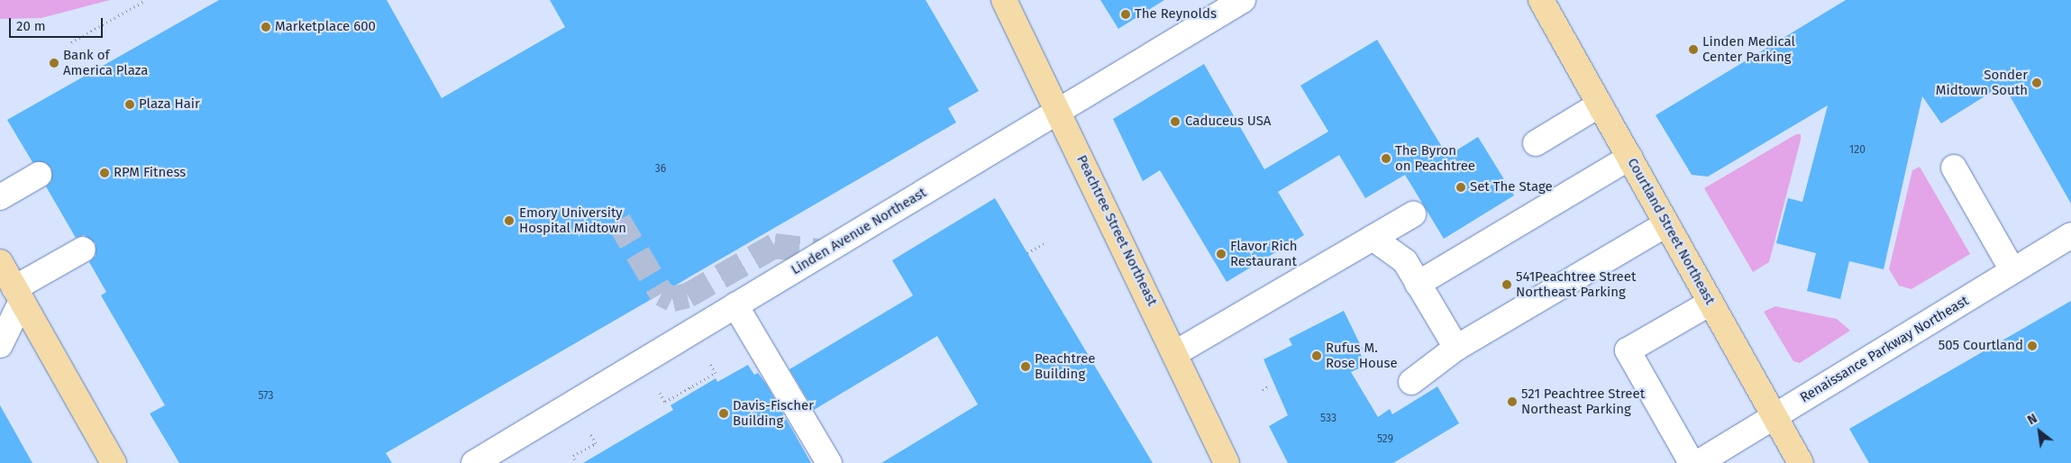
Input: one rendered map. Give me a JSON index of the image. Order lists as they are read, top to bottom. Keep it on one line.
{"streets":{"main road":["Peachtree Street Northeast","Courtland Street Northeast"],"street":["Linden Avenue Northeast","Renaissance Parkway Northeast"]},"crossings":[["Peachtree Street Northeast","Linden Avenue Northeast"],["Courtland Street Northeast","Renaissance Parkway Northeast"]],"places":["The Reynolds","Marketplace 600","Linden Medical Center Parking","Bank of America Plaza","Sonder Midtown South","Plaza Hair","Caduceus USA","The Byron on Peachtree","RPM Fitness","Set The Stage","Emory University Hospital Midtown","Flavor Rich Restaurant","541Peachtree Street Northeast Parking","505 Courtland","Rufus M. Rose House","Peachtree Building","521 Peachtree Street Northeast Parking","Davis-Fischer Building"],"house_numbers":["120","36","573","533","529"],"scale_bar":"20 m","north":"top left"}
